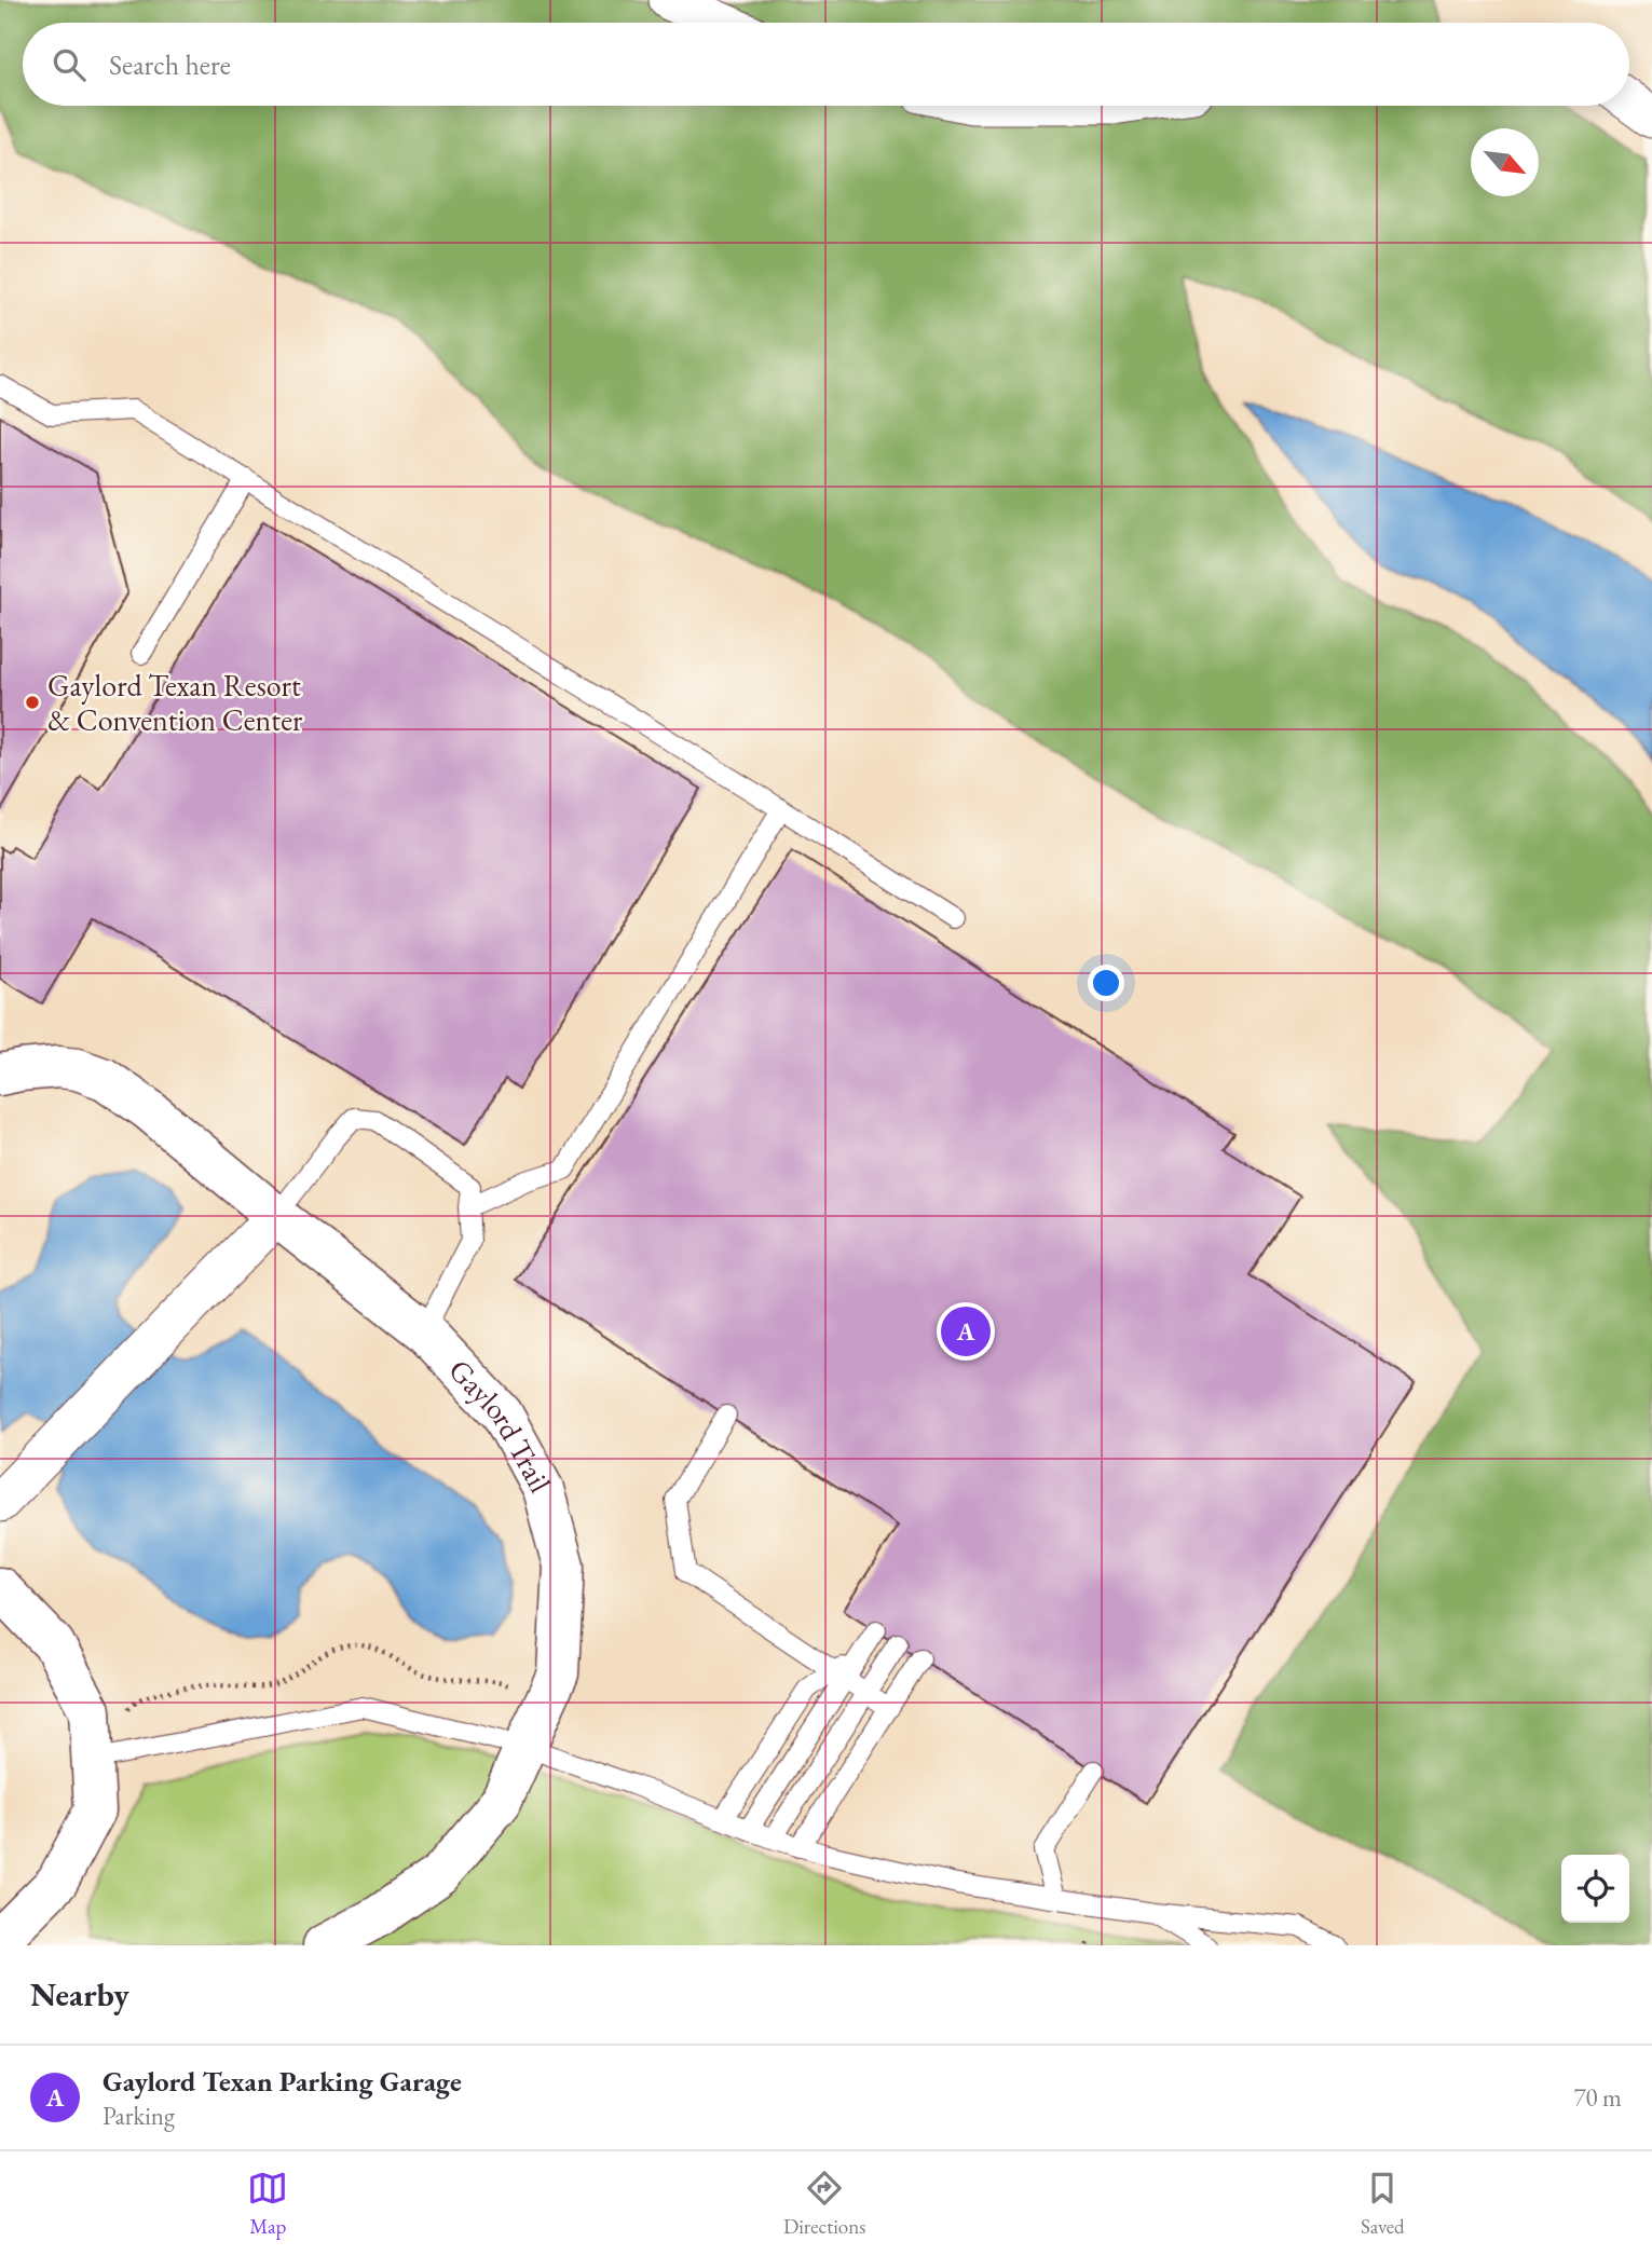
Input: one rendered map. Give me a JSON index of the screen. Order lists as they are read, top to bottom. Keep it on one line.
{"streets":{"street":["Gaylord Trail"]},"places":["Gaylord Texan Resort & Convention Center"],"north":"bottom right","page":{"search":"Search here","pins":"A","heading":"Nearby","list":[{"mark":"A","name":"Gaylord Texan Parking Garage","note":"Parking","value":"70 m"}],"nav":["Map","Directions","Saved"]}}
